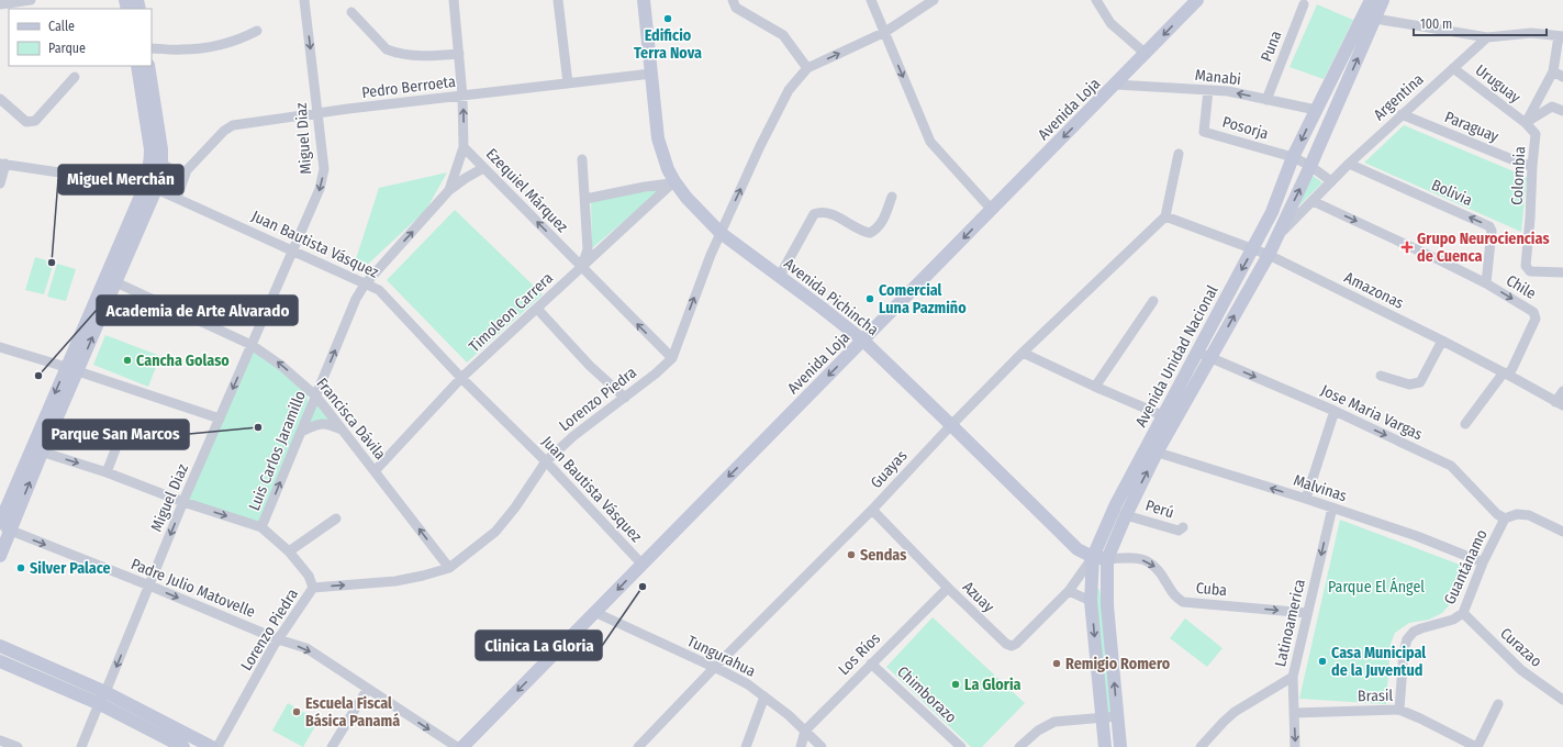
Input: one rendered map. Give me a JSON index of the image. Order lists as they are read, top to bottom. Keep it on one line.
{"streets":{"main road":["Avenida Loja","Avenida Pichincha","Avenida Unidad Nacional"],"street":["Puna","Manabi","Uruguay","Pedro Berroeta","Argentina","Paraguay","Posorja","Miguel Diaz","Colombia","Ezequiel Márquez","Bolivia","Juan Bautista Vásquez","Chile","Amazonas","Timoleon Carrera","Lorenzo Piedra","Jose Maria Vargas","Francisca Dávila","Luis Carlos Jaramillo","Guayas","Malvinas","Perú","Guantánamo","Padre Julio Matovelle","Cuba","Azuay","Latinoamerica","Curazao","Los Ríos","Tungurahua","Chimborazo","Brasil"]},"crossings":[["Puna","Manabi"],["Manabi","Avenida Loja"],["Manabi","Posorja"],["Manabi","Avenida Unidad Nacional"],["Uruguay","Argentina"],["Uruguay","Colombia"],["Pedro Berroeta","Miguel Diaz"],["Pedro Berroeta","Ezequiel Márquez"],["Pedro Berroeta","Juan Bautista Vásquez"],["Pedro Berroeta","Avenida Pichincha"],["Argentina","Paraguay"],["Argentina","Bolivia"],["Argentina","Chile"],["Argentina","Avenida Unidad Nacional"],["Avenida Loja","Juan Bautista Vásquez"],["Avenida Loja","Avenida Pichincha"],["Avenida Loja","Tungurahua"],["Paraguay","Colombia"],["Posorja","Avenida Unidad Nacional"],["Miguel Diaz","Juan Bautista Vásquez"],["Miguel Diaz","Francisca Dávila"],["Miguel Diaz","Padre Julio Matovelle"],["Ezequiel Márquez","Timoleon Carrera"],["Ezequiel Márquez","Lorenzo Piedra"],["Ezequiel Márquez","Luis Carlos Jaramillo"],["Bolivia","Chile"],["Juan Bautista Vásquez","Timoleon Carrera"],["Juan Bautista Vásquez","Lorenzo Piedra"],["Juan Bautista Vásquez","Luis Carlos Jaramillo"],["Chile","Amazonas"],["Amazonas","Avenida Unidad Nacional"],["Amazonas","Guayas"],["Avenida Pichincha","Timoleon Carrera"],["Avenida Pichincha","Avenida Unidad Nacional"],["Avenida Pichincha","Lorenzo Piedra"],["Avenida Pichincha","Guayas"],["Avenida Pichincha","Cuba"],["Avenida Pichincha","Azuay"],["Timoleon Carrera","Francisca Dávila"],["Avenida Unidad Nacional","Jose Maria Vargas"],["Avenida Unidad Nacional","Malvinas"],["Avenida Unidad Nacional","Perú"],["Avenida Unidad Nacional","Cuba"],["Avenida Unidad Nacional","Azuay"],["Lorenzo Piedra","Francisca Dávila"],["Lorenzo Piedra","Padre Julio Matovelle"],["Jose Maria Vargas","Guantánamo"],["Francisca Dávila","Luis Carlos Jaramillo"],["Guayas","Azuay"],["Guayas","Tungurahua"],["Malvinas","Guantánamo"],["Malvinas","Latinoamerica"],["Guantánamo","Curazao"],["Guantánamo","Brasil"],["Cuba","Latinoamerica"],["Azuay","Los Ríos"],["Latinoamerica","Brasil"],["Los Ríos","Tungurahua"],["Los Ríos","Chimborazo"]],"one_way":["Avenida Loja","Miguel Diaz","Bolivia","Chile","Lorenzo Piedra","Jose Maria Vargas","Francisca Dávila","Luis Carlos Jaramillo","Malvinas","Padre Julio Matovelle","Cuba","Latinoamerica"],"parks":["Parque El Ángel"],"places":{"other":["Edificio Terra Nova","Miguel Merchán","Comercial Luna Pazmiño","Cancha Golaso","Academia de Arte Alvarado","Parque San Marcos","Sendas","Silver Palace","Clinica La Gloria","Casa Municipal de la Juventud","Remigio Romero","La Gloria","Escuela Fiscal Básica Panamá"],"health":["Grupo Neurociencias de Cuenca"]},"legend":["Calle","Parque"],"scale_bar":"100 m"}
